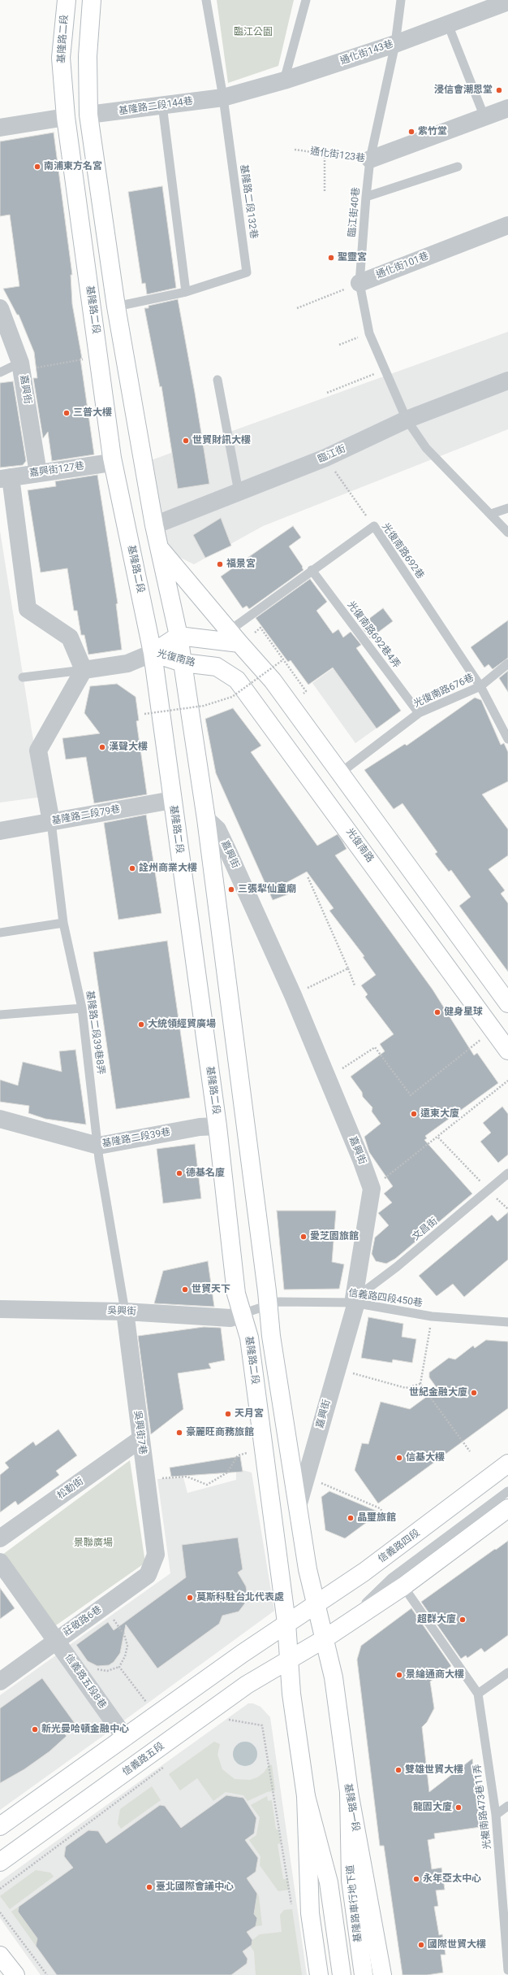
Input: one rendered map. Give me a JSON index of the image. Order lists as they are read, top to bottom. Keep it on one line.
{"streets":{"main road":["基隆路二段","光復南路","信義路四段","信義路五段","基隆路一段","基隆路車行地下道"],"street":["通化街143巷","基隆路二段144巷","通化街123巷","通化街101巷","嘉興街","臨江街","嘉興街127巷","基隆路二段79巷","基隆路二段39巷","吳興街","吳興街7巷","松勤街","莊敬路6巷","信義路五段8巷"],"lane":["基隆路二段132巷","臨江街40巷","光復南路692巷","光復南路692巷4弄","光復南路676巷","基隆路二段39巷8弄","文昌街","信義路四段450巷","光複南路473巷11弄"]},"crossings":[["基隆路二段","嘉興街127巷"],["基隆路二段","光復南路"],["基隆路二段","基隆路二段79巷"],["基隆路二段","基隆路二段39巷"],["基隆路二段","信義路四段450巷"],["基隆路二段","吳興街"],["基隆路二段","信義路四段"],["基隆路二段","信義路五段"],["通化街143巷","基隆路二段144巷"],["通化街143巷","基隆路二段132巷"],["通化街143巷","臨江街40巷"],["基隆路二段144巷","基隆路二段132巷"],["通化街123巷","臨江街40巷"],["臨江街40巷","通化街101巷"],["臨江街40巷","臨江街"],["嘉興街","嘉興街127巷"],["嘉興街","文昌街"],["嘉興街","信義路四段450巷"],["光復南路692巷","光復南路692巷4弄"],["光復南路692巷","光復南路676巷"],["光復南路692巷4弄","光復南路676巷"],["基隆路二段79巷","基隆路二段39巷8弄"],["基隆路二段39巷8弄","基隆路二段39巷"],["基隆路二段39巷8弄","吳興街"],["基隆路二段39巷8弄","吳興街7巷"],["文昌街","信義路四段450巷"],["信義路四段450巷","吳興街"],["吳興街","吳興街7巷"],["吳興街7巷","松勤街"],["吳興街7巷","莊敬路6巷"],["莊敬路6巷","信義路五段8巷"],["基隆路一段","基隆路車行地下道"]],"parks":["臨江公園","景聯廣場"],"places":["浸信會潮恩堂","紫竹堂","南浦東方名宮","聖靈宮","三普大樓","世貿財訊大樓","福景宮","漢聲大樓","詮州商業大樓","三張犁仙童廟","健身星球","大統領經貿廣場","遠東大廈","德基名廈","愛芝園旅館","世貿天下","世紀金融大廈","天月宮","豪麗旺商務旅館","信基大樓","晶璽旅館","莫斯科駐台北代表處","超群大廈","景綸通商大樓","新光曼哈頓金融中心","雙雄世貿大樓","龍園大廈","永年亞太中心","臺北國際會議中心","國際世貿大樓"]}
